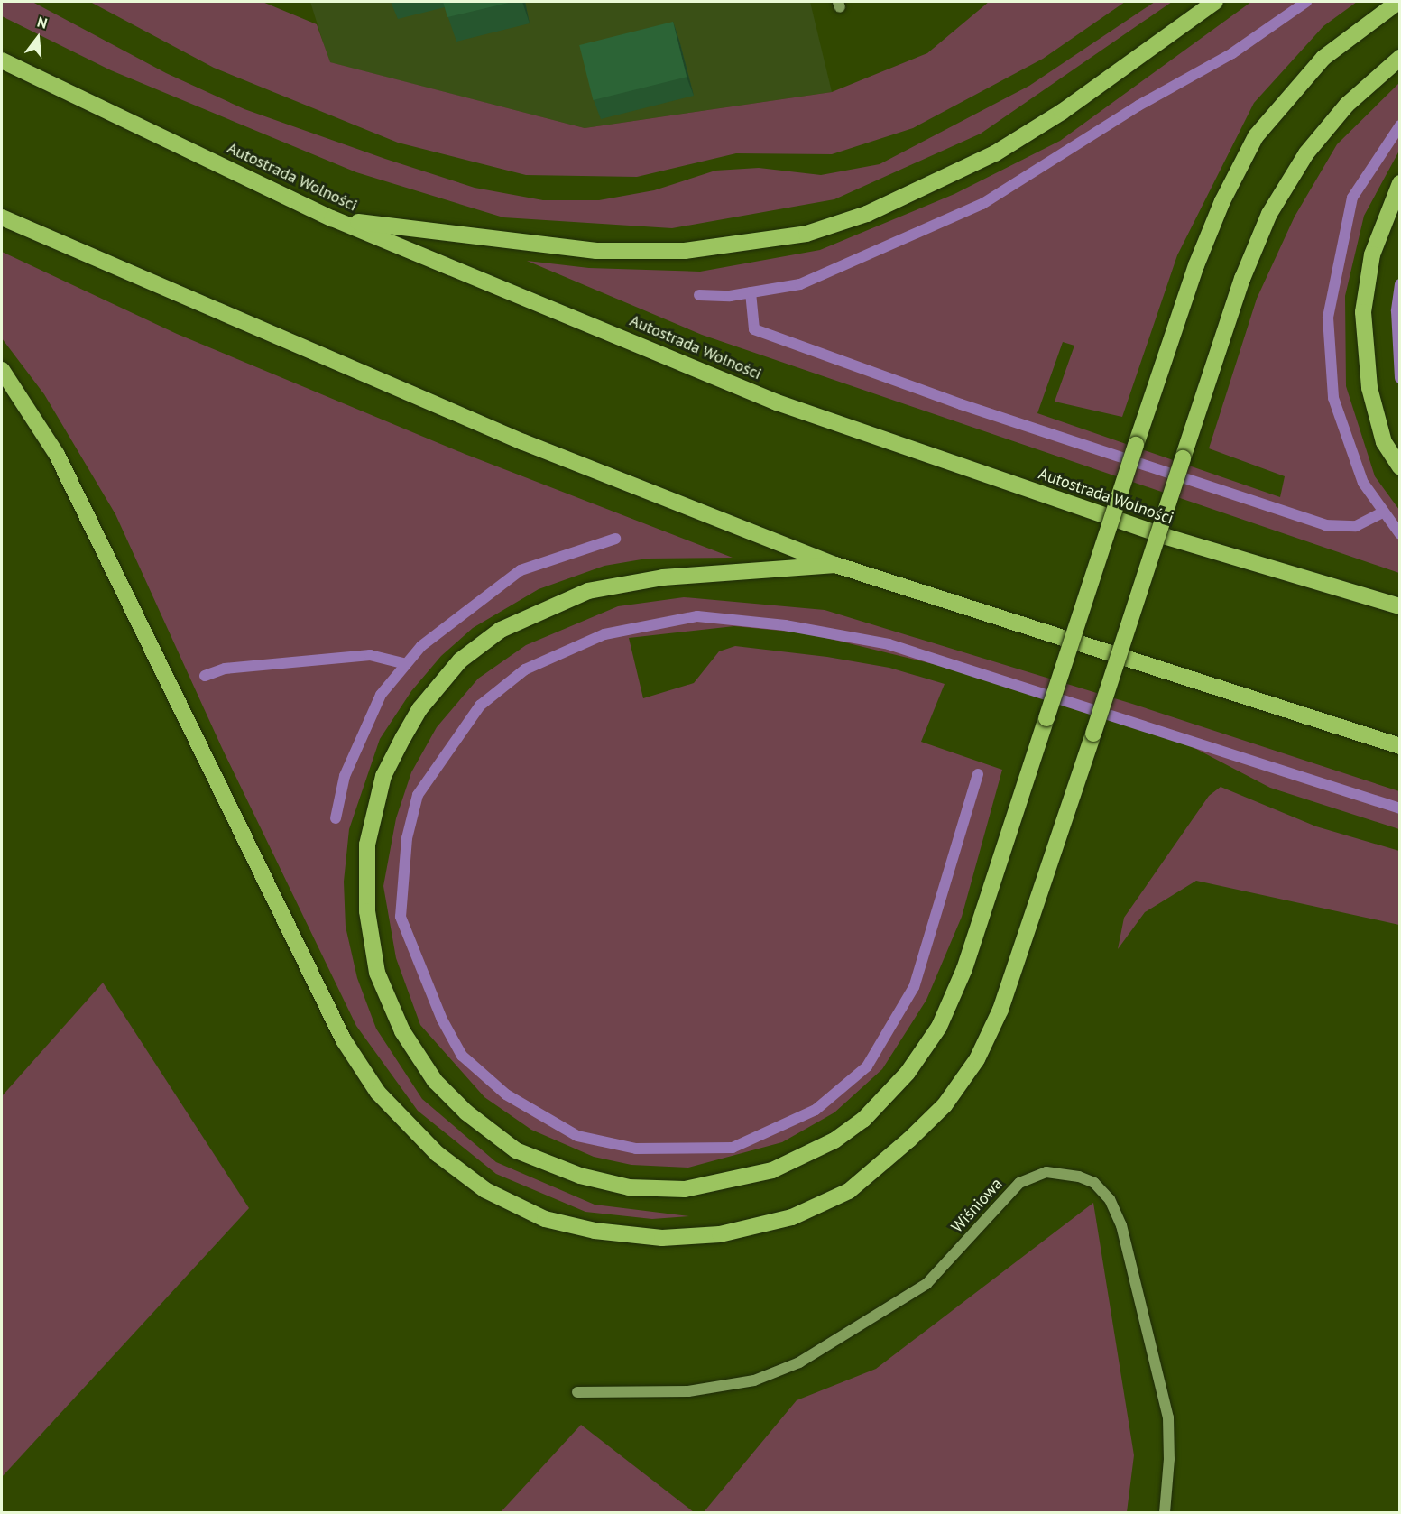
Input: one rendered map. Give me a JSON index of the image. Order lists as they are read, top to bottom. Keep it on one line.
{"streets":{"highway":["Autostrada Wolności"],"street":["Wiśniowa"]},"north":"top"}
